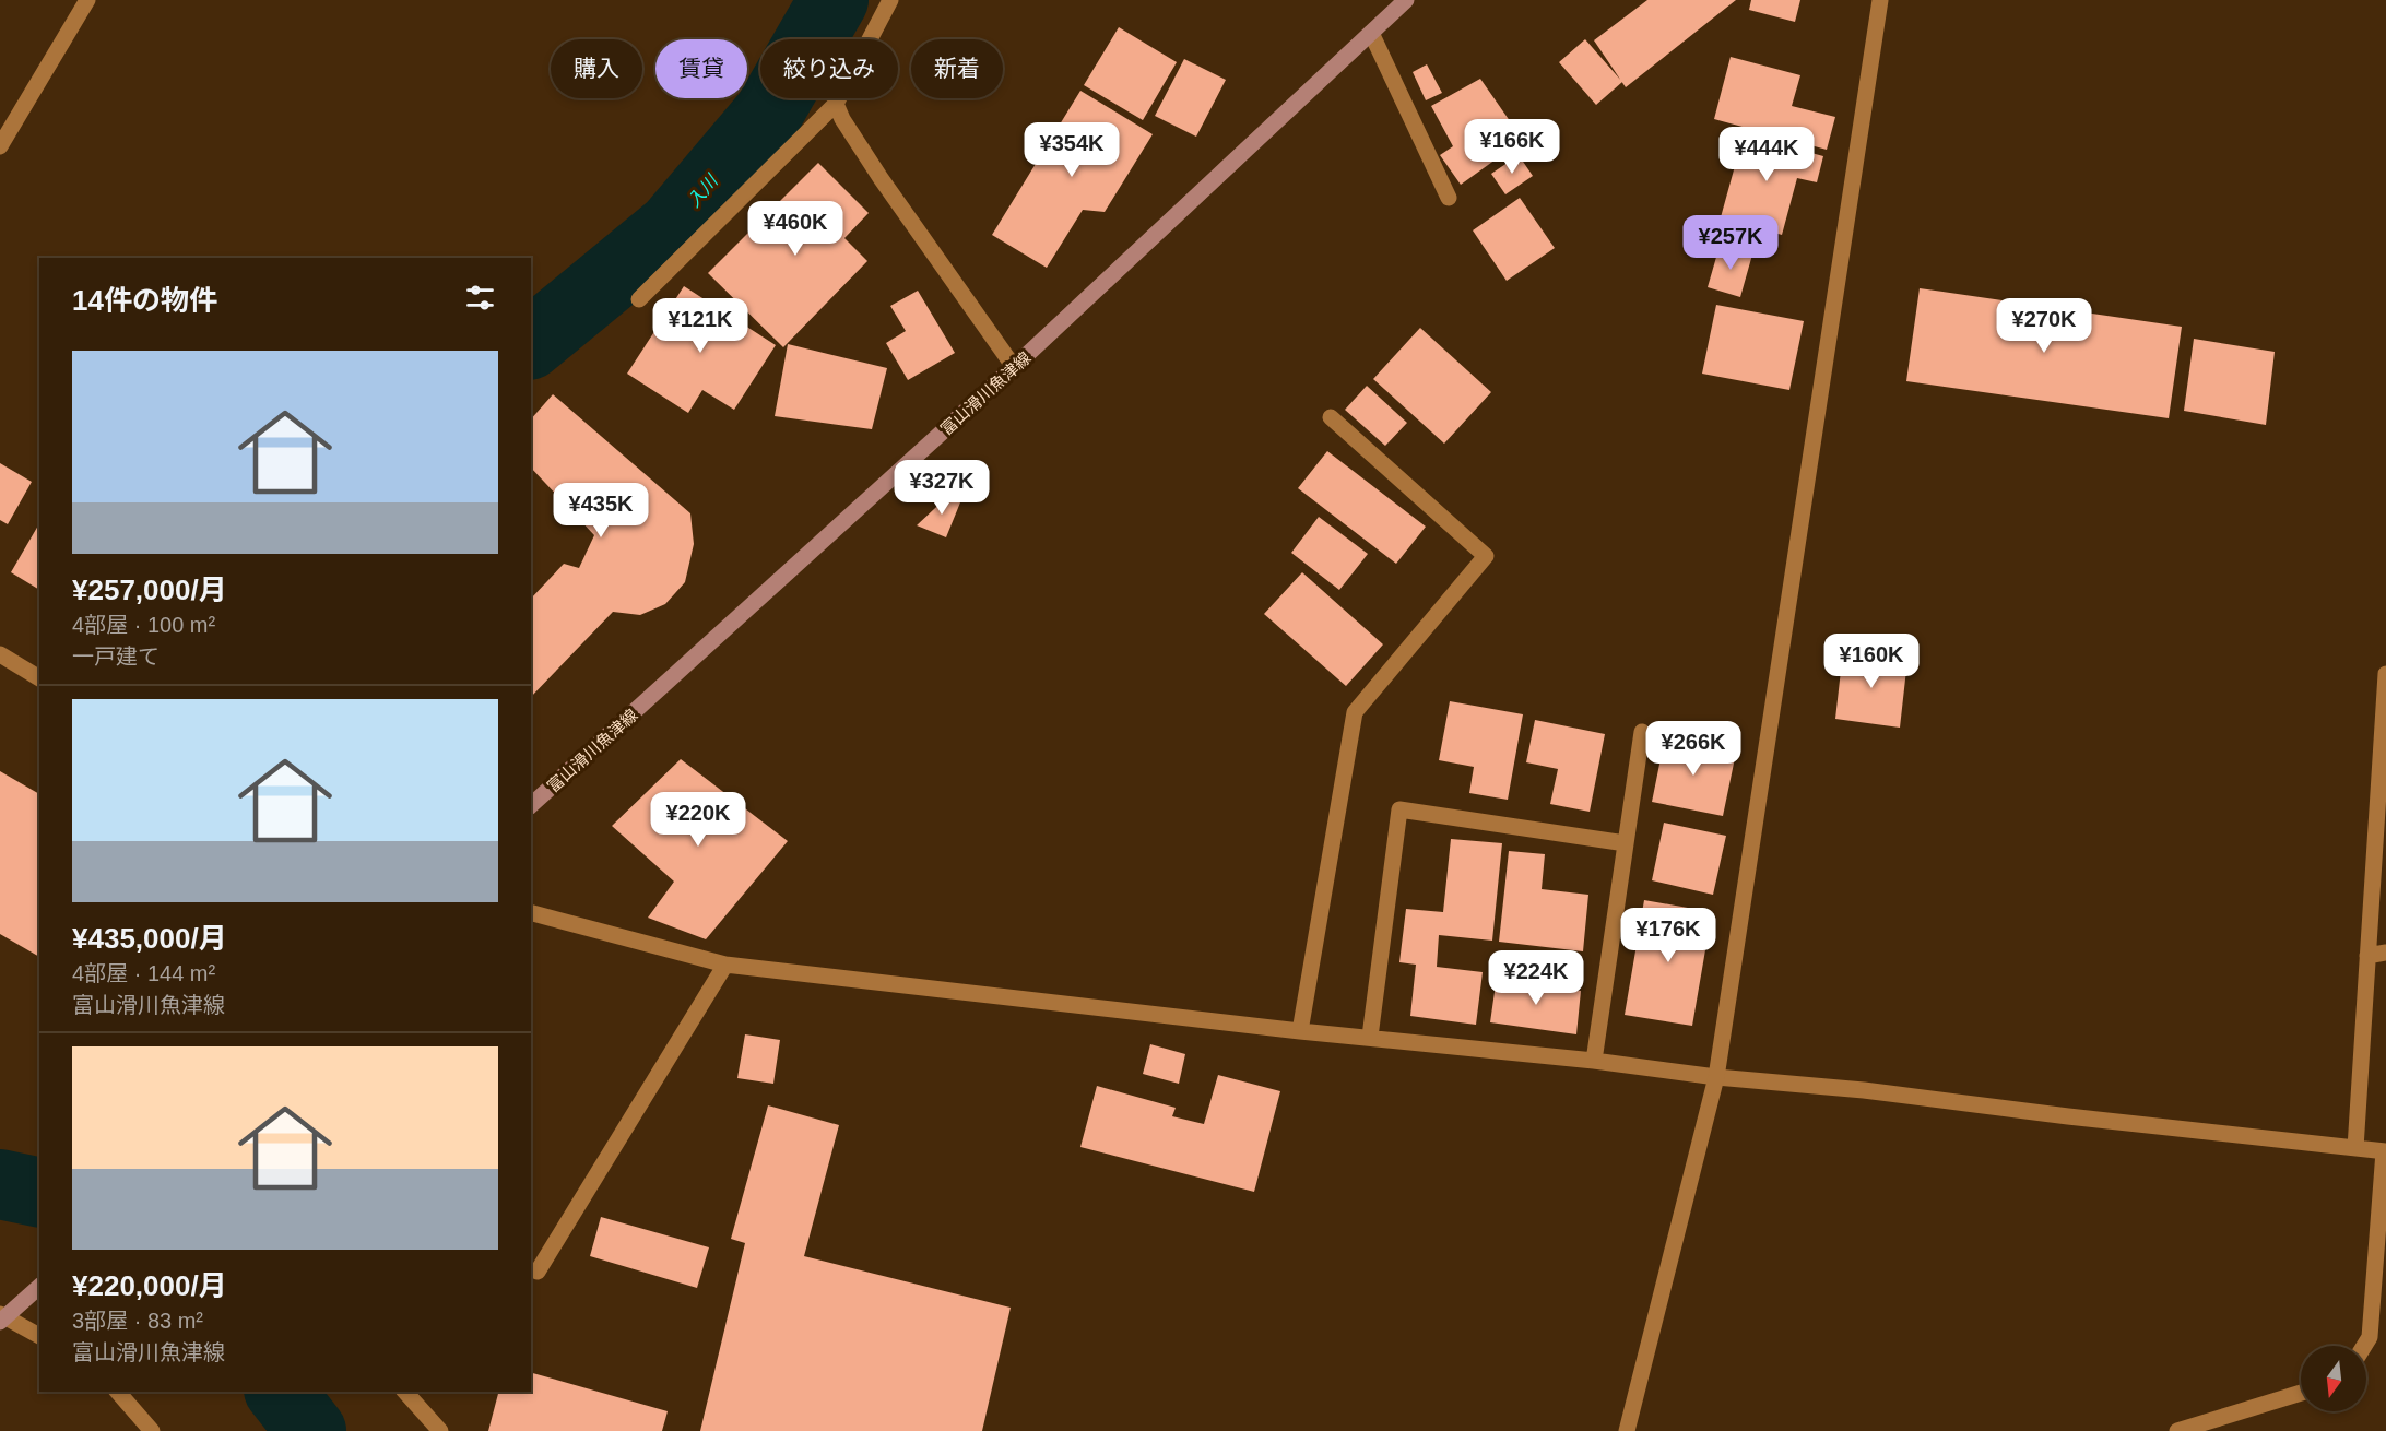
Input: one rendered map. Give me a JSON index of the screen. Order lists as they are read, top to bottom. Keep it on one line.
{"streets":{"main road":["富山滑川魚津線"]},"water":["入川"],"north":"bottom","page":{"chip":["購入","賃貸","絞り込み","新着"],"price":["¥166K","¥354K","¥444K","¥460K","¥257K","¥121K","¥270K","¥327K","¥435K","¥160K","¥266K","¥220K","¥176K","¥224K"],"heading":"14件の物件","list":[{"name":"¥257,000/月","note":"4部屋 · 100 m² · 一戸建て"},{"name":"¥435,000/月","note":"4部屋 · 144 m² · 富山滑川魚津線"},{"name":"¥220,000/月","note":"3部屋 · 83 m² · 富山滑川魚津線"}]}}
